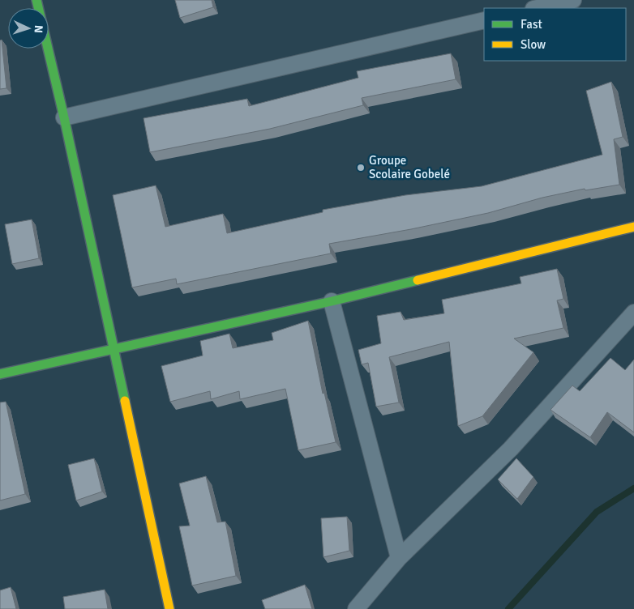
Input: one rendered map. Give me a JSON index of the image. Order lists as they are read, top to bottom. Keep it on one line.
{"places":["Groupe Scolaire Gobelé"],"legend":["Fast","Slow"],"north":"right"}
